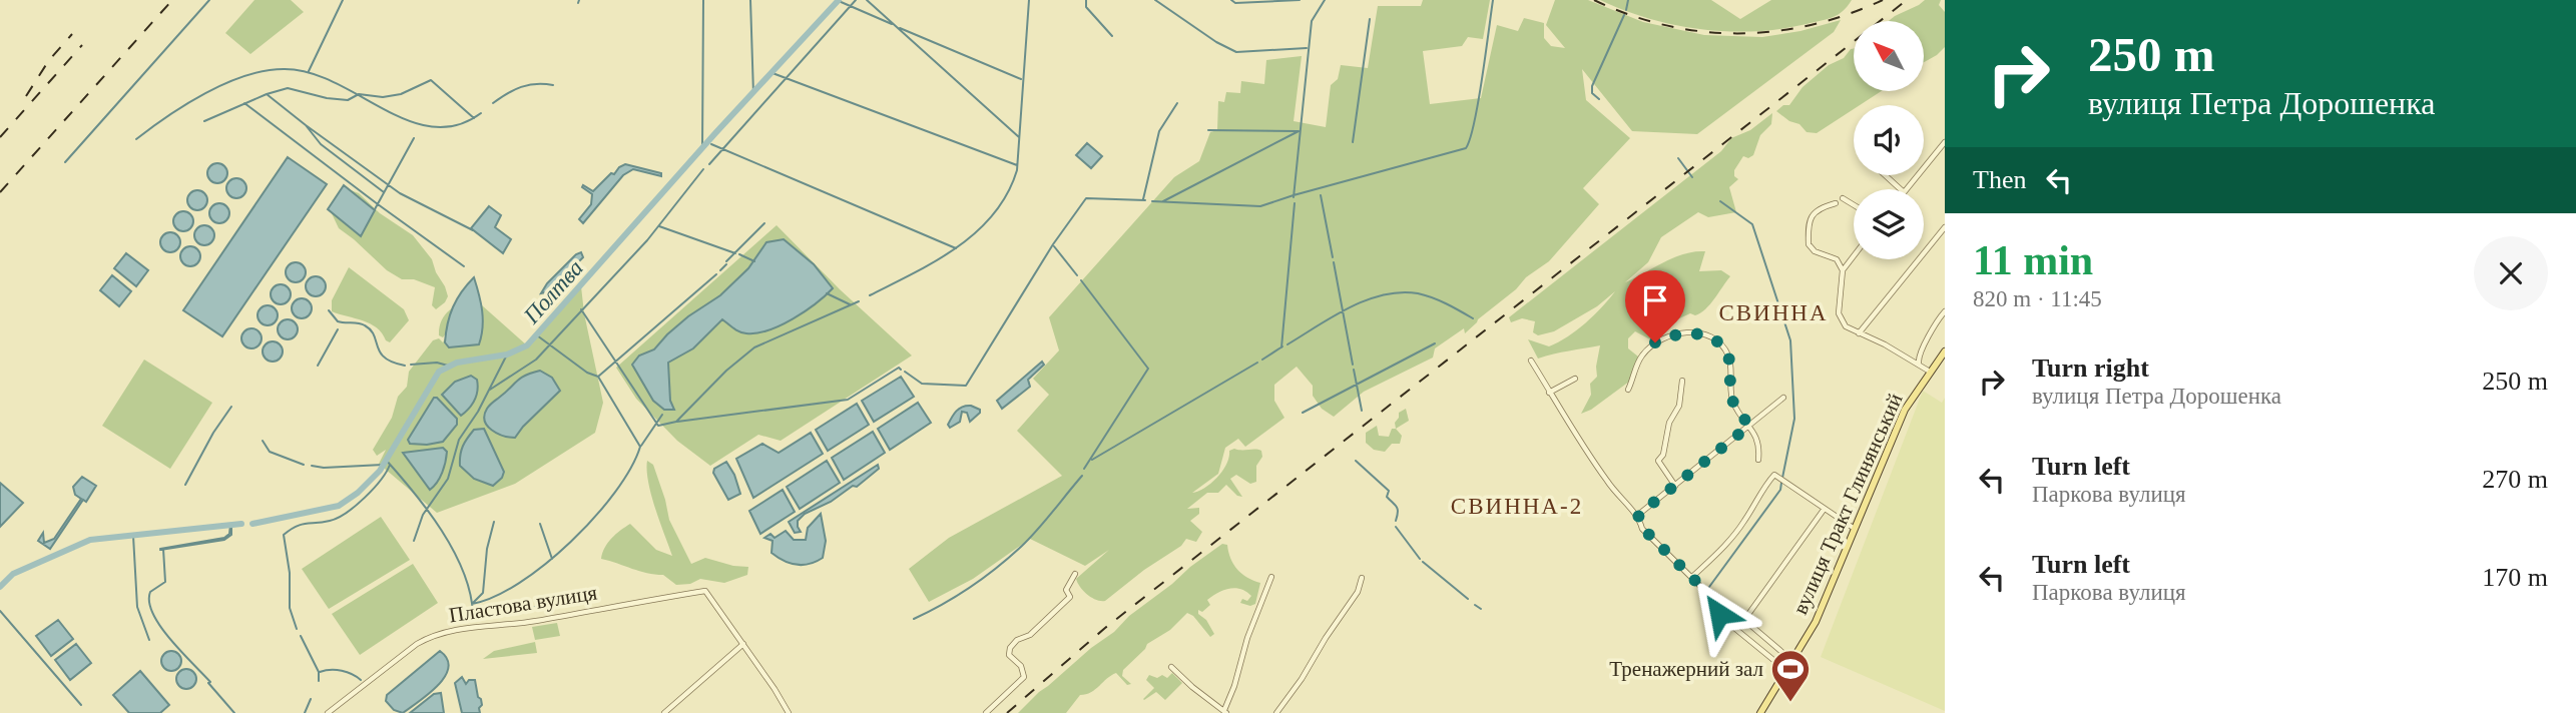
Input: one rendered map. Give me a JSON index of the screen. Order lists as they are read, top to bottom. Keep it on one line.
{"streets":{"main road":["вулиця Тракт Глинянський"],"street":["Пластова вулиця"]},"districts":["СВИННА","СВИННА-2"],"water":["Полтва"],"places":{"sports":["Тренажерний зал"]},"north":"top left","page":{"turn":["250 m","вулиця Петра Дорошенка"],"then":"Then","heading":["11 min","820 m · 11:45"],"list":[{"name":"Turn right","note":"вулиця Петра Дорошенка","value":"250 m"},{"name":"Turn left","note":"Паркова вулиця","value":"270 m"},{"name":"Turn left","note":"Паркова вулиця","value":"170 m"}]}}
